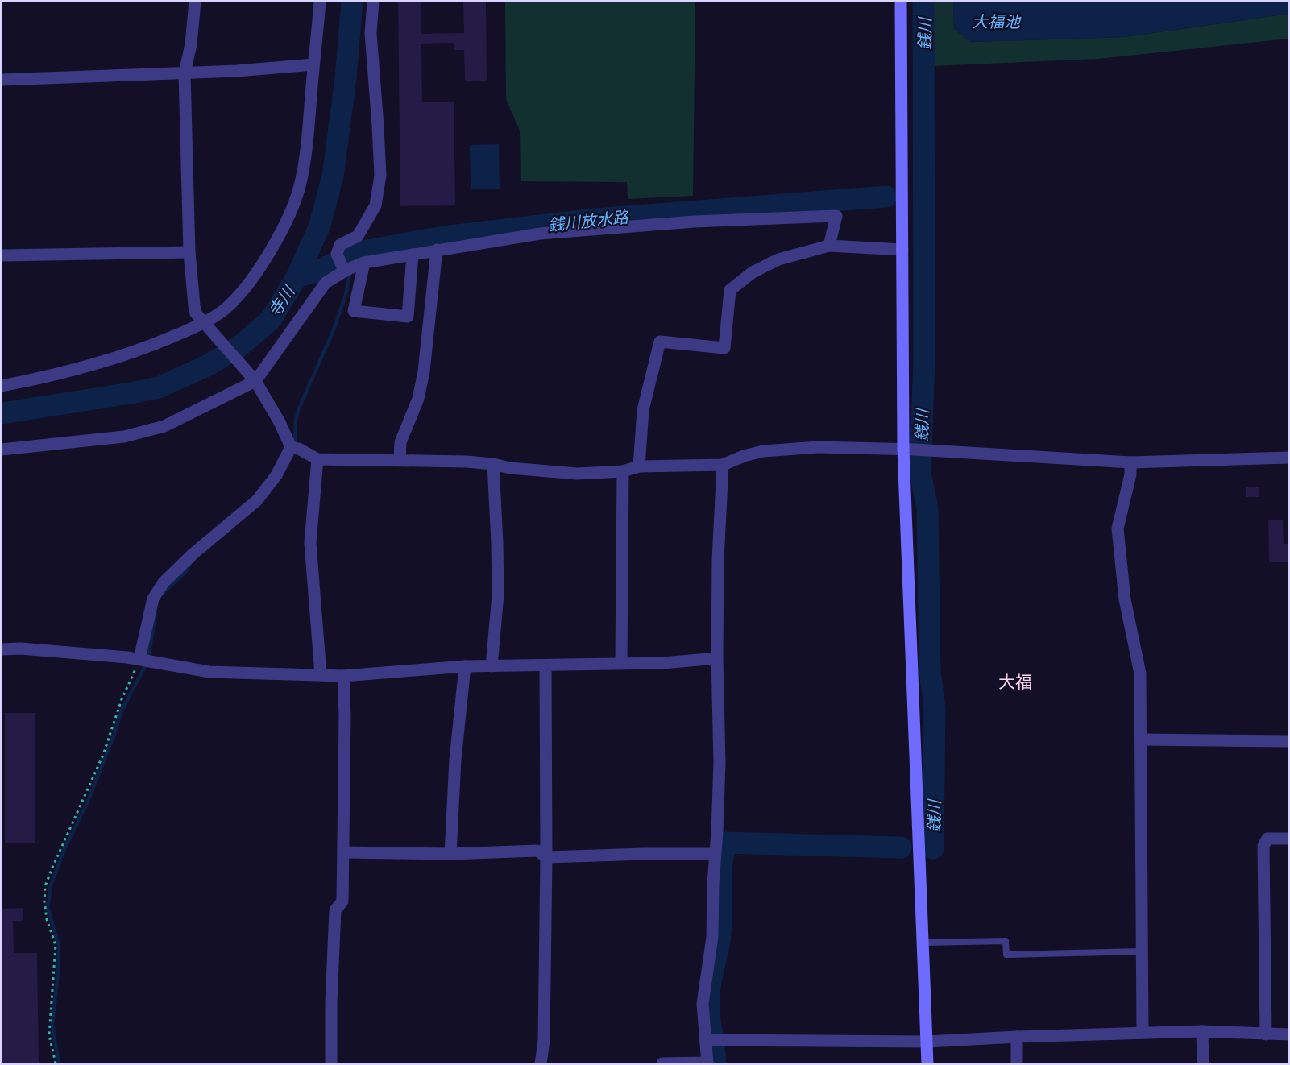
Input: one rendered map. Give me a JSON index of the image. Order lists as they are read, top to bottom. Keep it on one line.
{"districts":["大福"],"water":["大福池","銭川","銭川放水路","寺川"]}
